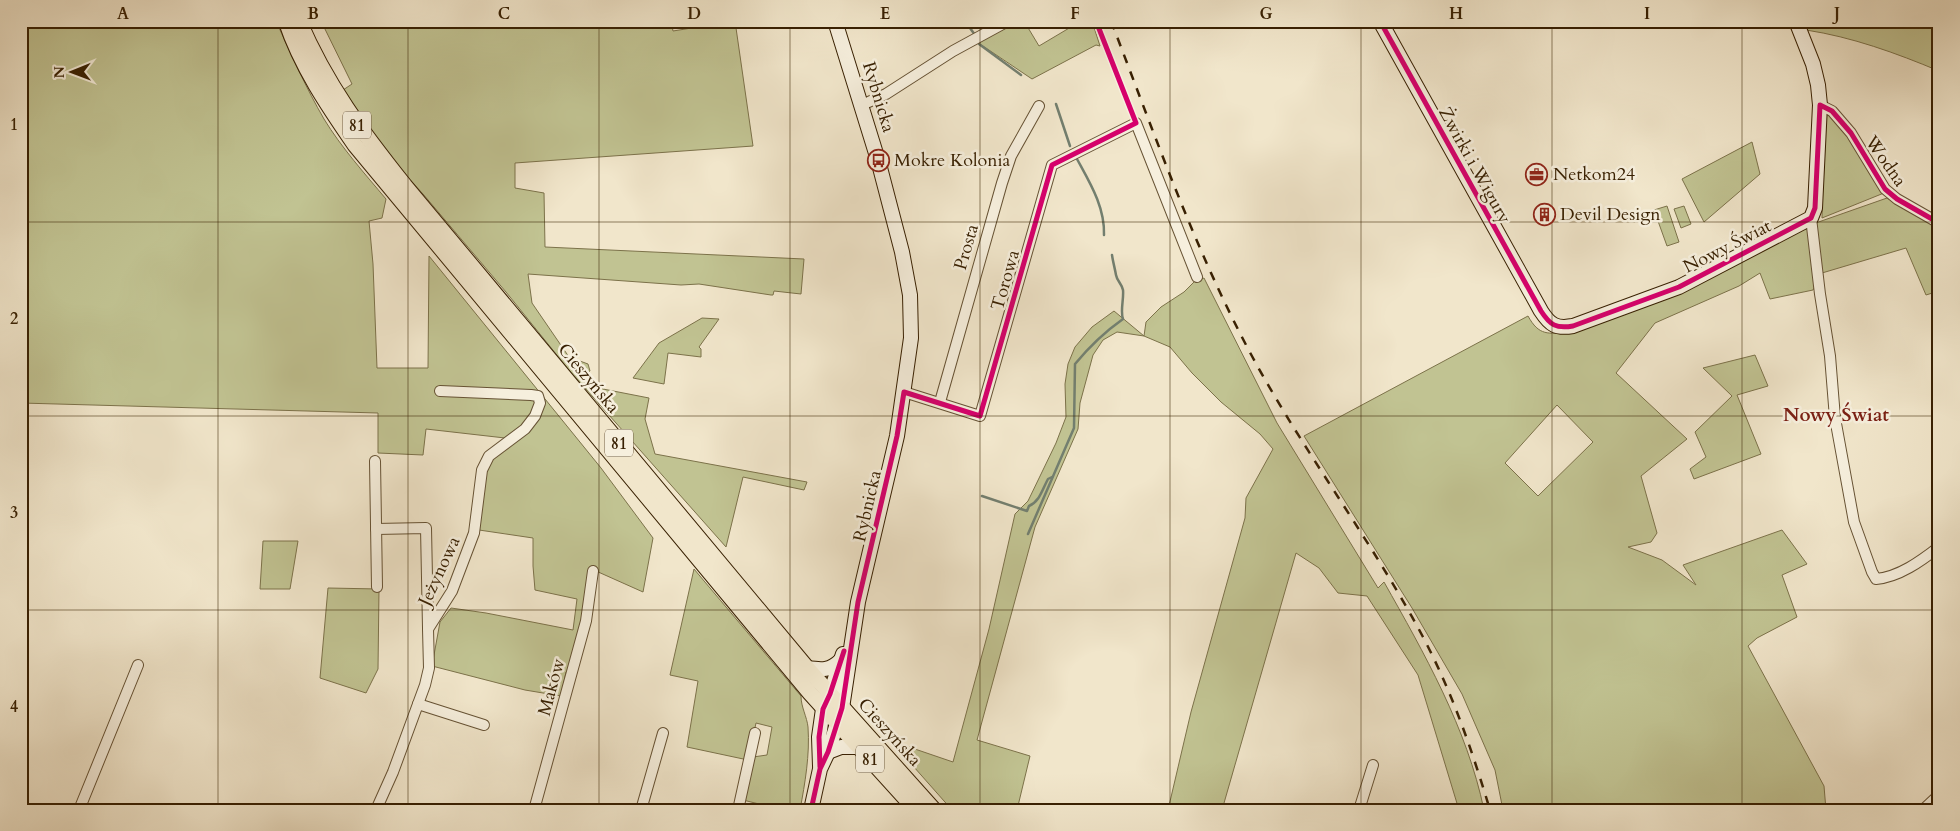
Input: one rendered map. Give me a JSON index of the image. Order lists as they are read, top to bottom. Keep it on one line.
{"streets":{"main road":["81","Cieszyńska"],"street":["Rybnicka","Wodna","Żwirki i Wigury","Nowy Świat","Prosta","Torowa","Jeżynowa","Maków"]},"crossings":[["Rybnicka","Torowa"],["Rybnicka","Cieszyńska"],["Żwirki i Wigury","Nowy Świat"],["Prosta","Torowa"]],"districts":["Nowy Świat"],"places":{"bus stop":["Mokre Kolonia"],"office":["Netkom24"],"building":["Devil Design"]},"north":"left","grid":{"columns":["A","B","C","D","E","F","G","H","I","J"],"rows":["1","2","3","4"]}}
